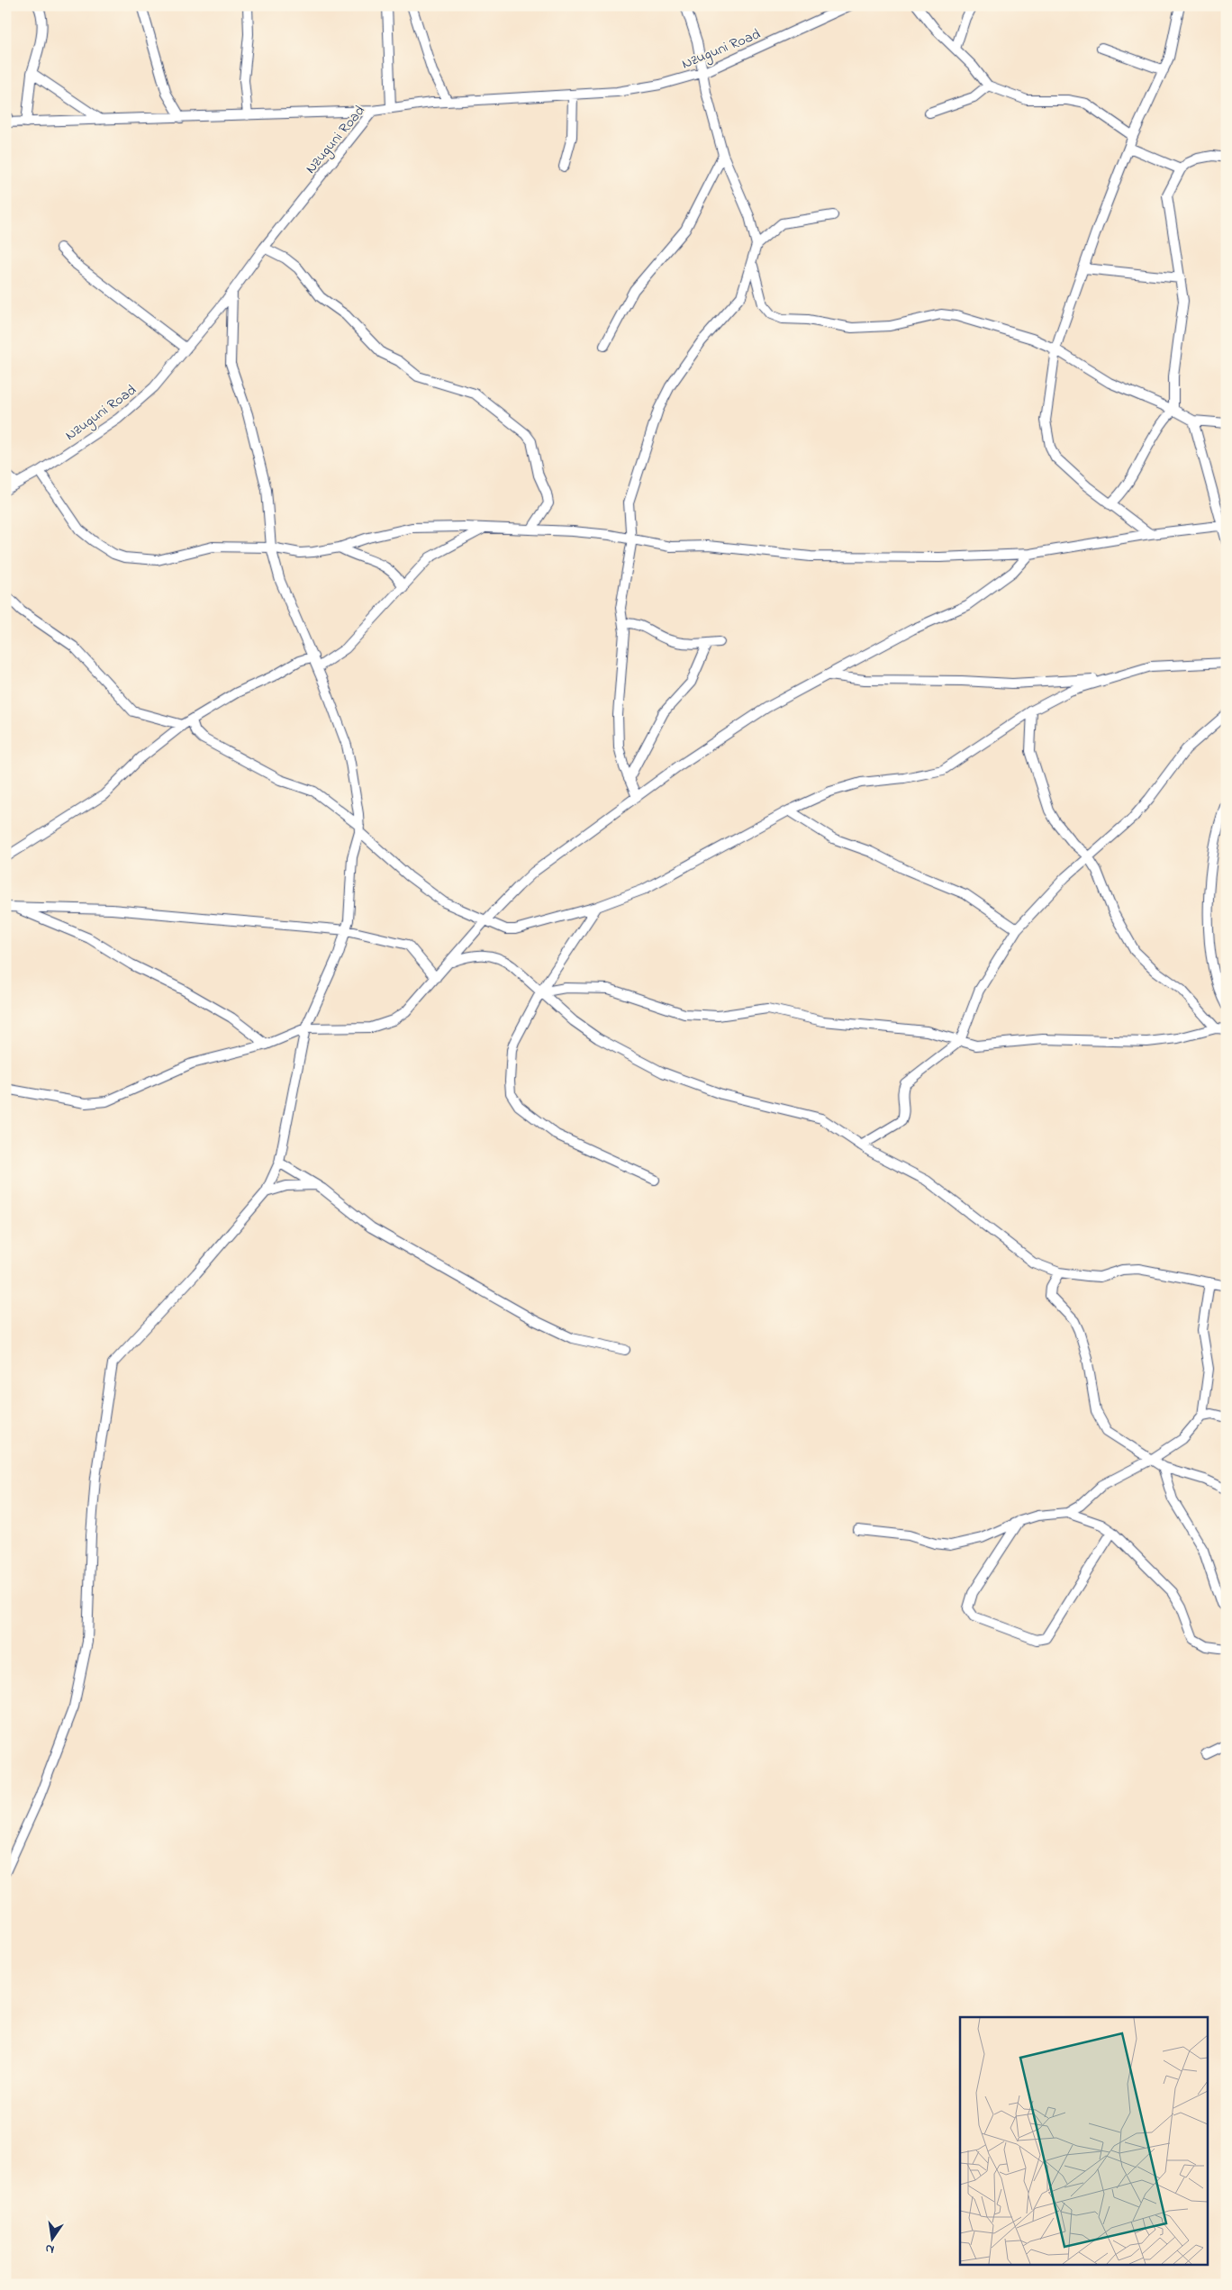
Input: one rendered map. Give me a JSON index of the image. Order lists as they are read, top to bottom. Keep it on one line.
{"streets":{"street":["Nzuguni Road"]},"north":"bottom"}
